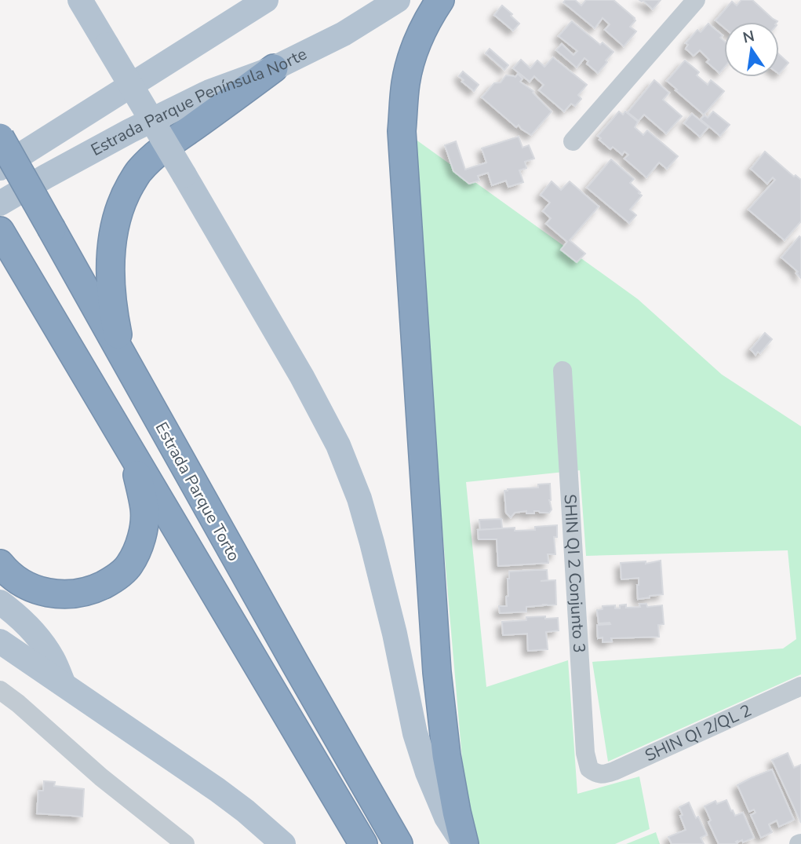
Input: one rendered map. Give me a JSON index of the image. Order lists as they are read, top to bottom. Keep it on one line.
{"streets":{"highway":["Estrada Parque Torto"],"main road":["Estrada Parque Península Norte"],"street":["SHIN QI 2 Conjunto 3","SHIN QI 2/QL 2"]},"crossings":[["SHIN QI 2 Conjunto 3","SHIN QI 2/QL 2"]],"north":"top"}
